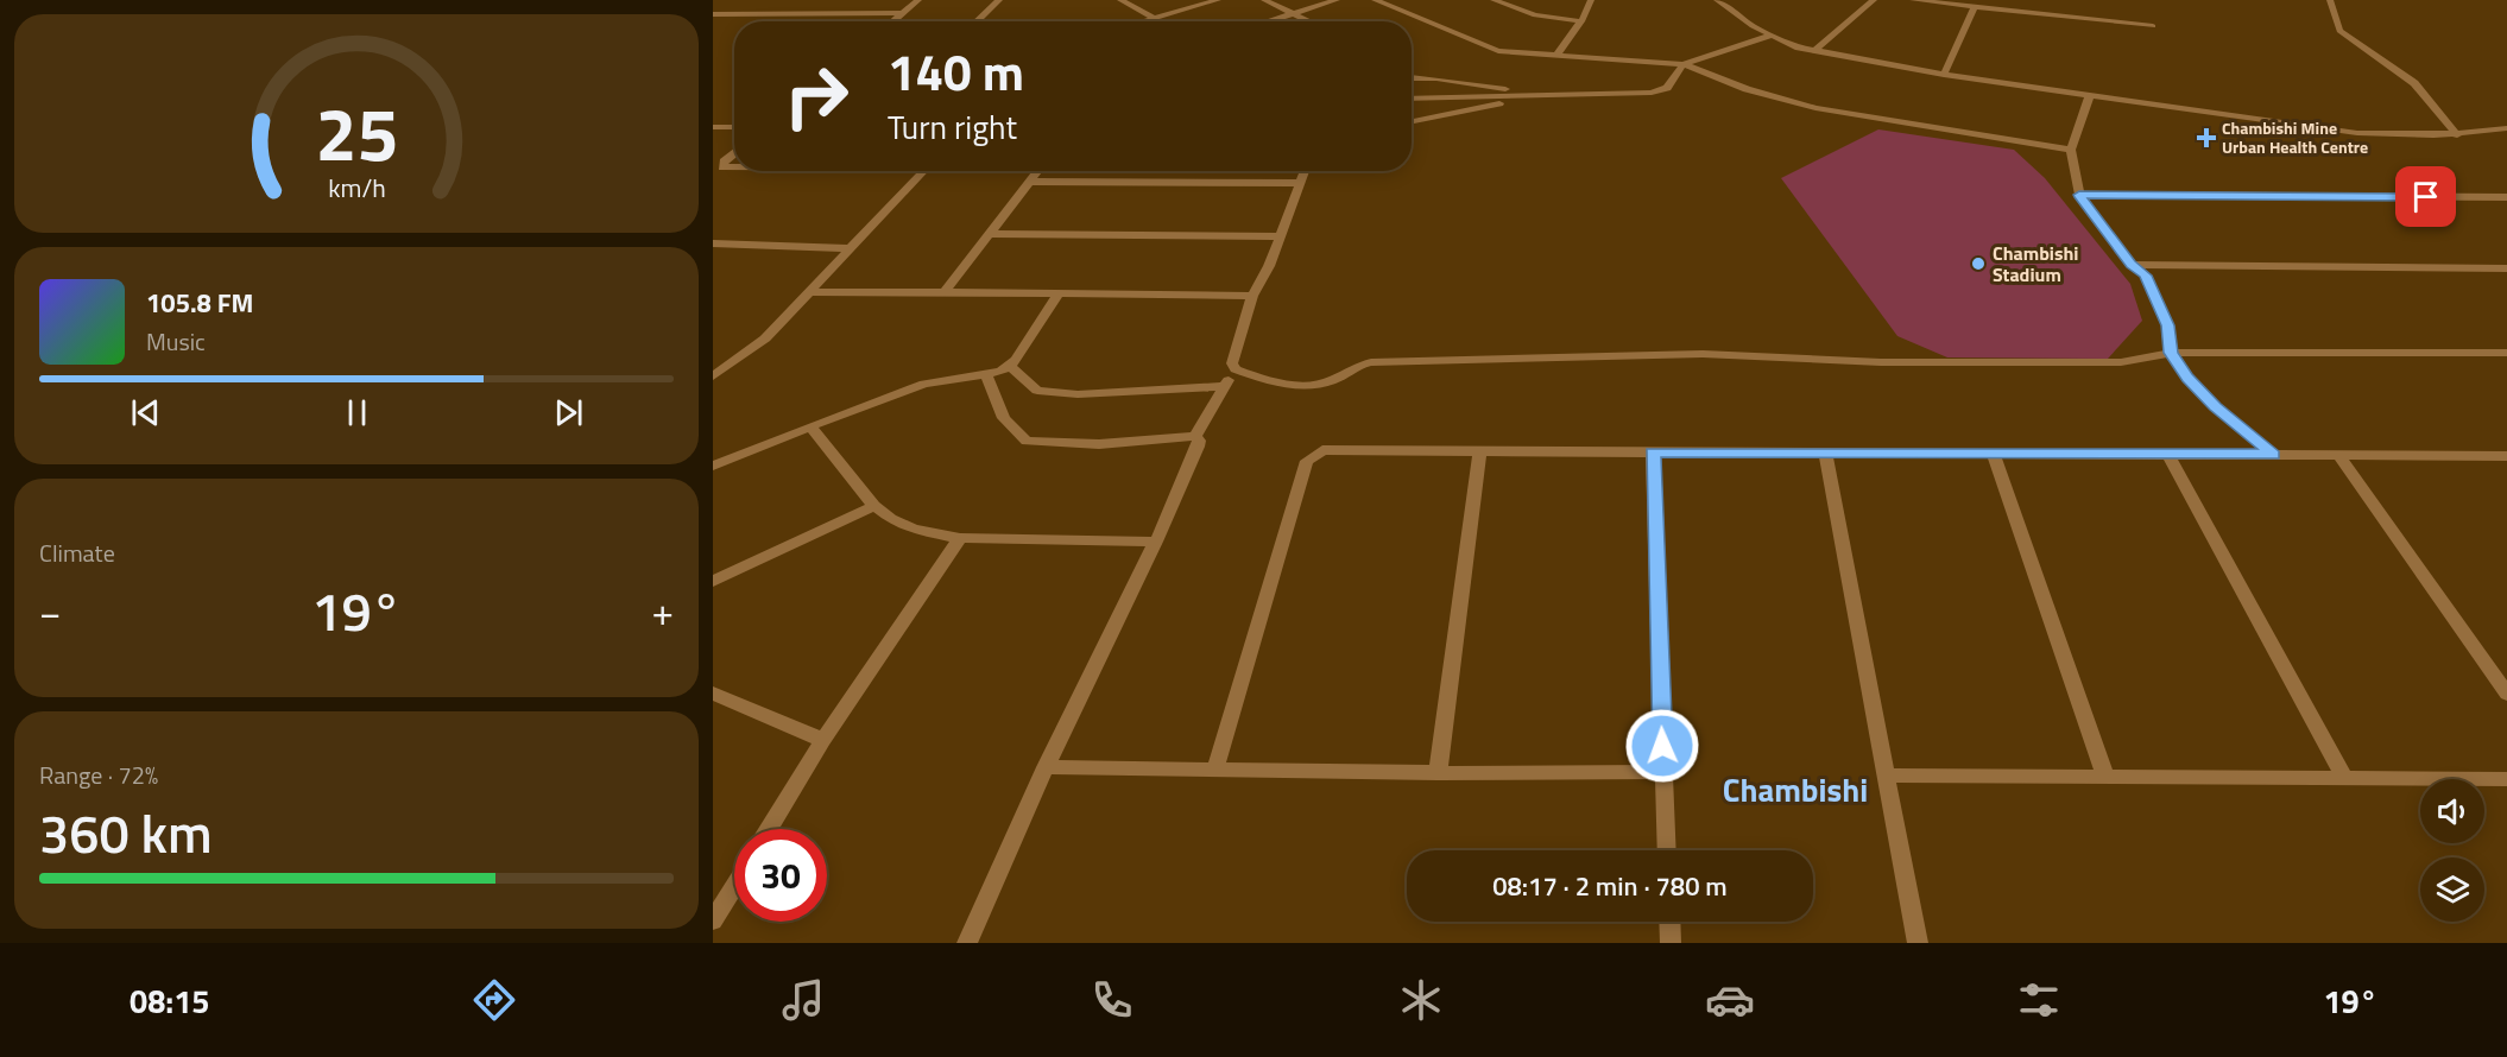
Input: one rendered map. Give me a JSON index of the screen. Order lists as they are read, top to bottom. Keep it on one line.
{"districts":["Chambishi"],"places":{"health":["Chambishi Mine Urban Health Centre"],"other":["Chambishi Stadium"]},"page":{"turn":["140 m","Turn right"],"song":["105.8 FM","Music"],"tile":["Climate",["Range · 72%","360 km"]],"heat":["−","19°","+"],"limit":"30","trip":"08:17 · 2 min · 780 m","tabs":["08:15","19°"],"gauge":["25","km/h"]}}
